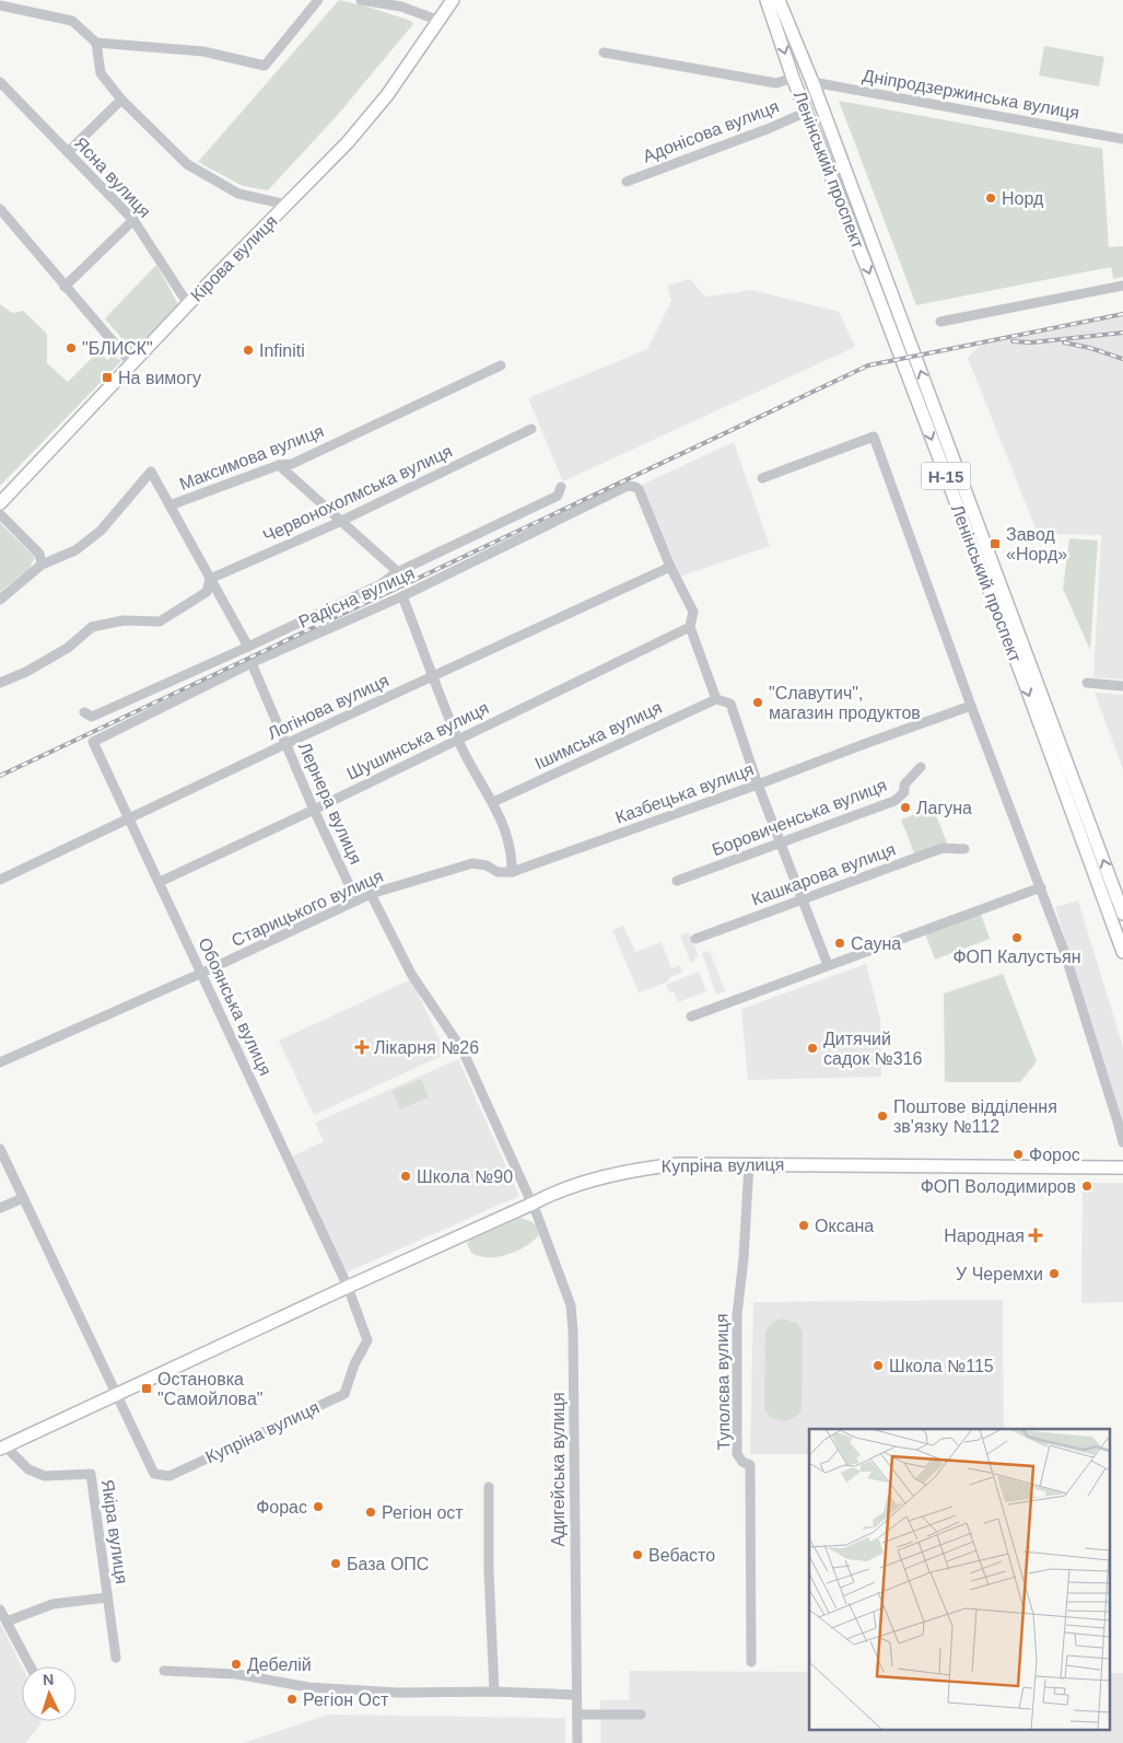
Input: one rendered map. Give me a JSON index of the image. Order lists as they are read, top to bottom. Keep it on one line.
{"streets":{"main road":["Ленінський проспект","Кірова вулиця","Н-15","Купріна вулиця"],"street":["Дніпродзержинська вулиця","Адонісова вулиця","Ясна вулиця","Максимова вулиця","Червонохолмська вулиця","Радісна вулиця","Логінова вулиця","Ішимська вулиця","Шушинська вулиця","Казбецька вулиця","Лернера вулиця","Боровиченська вулиця","Кашкарова вулиця","Старицького вулиця","Обоянська вулиця","Туполєва вулиця","Адигейська вулиця","Якіра вулиця"]},"crossings":[["Дніпродзержинська вулиця","Ленінський проспект"],["Адонісова вулиця","Ленінський проспект"],["Ясна вулиця","Кірова вулиця"],["Радісна вулиця","Логінова вулиця"],["Радісна вулиця","Лернера вулиця"],["Радісна вулиця","Обоянська вулиця"],["Логінова вулиця","Лернера вулиця"],["Логінова вулиця","Обоянська вулиця"],["Шушинська вулиця","Лернера вулиця"],["Шушинська вулиця","Обоянська вулиця"],["Казбецька вулиця","Старицького вулиця"],["Лернера вулиця","Старицького вулиця"],["Старицького вулиця","Обоянська вулиця"],["Старицького вулиця","Адигейська вулиця"],["Обоянська вулиця","Купріна вулиця"],["Купріна вулиця","Туполєва вулиця"],["Купріна вулиця","Адигейська вулиця"],["Купріна вулиця","Якіра вулиця"]],"places":{"other":["Норд","\"БЛИСК\"","Infiniti","\"Славутич\", магазин продуктов","Лагуна","ФОП Калустьян","Сауна","Дитячий садок №316","Поштове відділення зв'язку №112","Форос","Школа №90","ФОП Володимиров","Оксана","У Черемхи","Школа №115","Форас","Регіон ост","Вебасто","База ОПС","Дебелій","Регіон Ост"],"transit":["На вимогу","Завод «Норд»","Остановка \"Самойлова\""],"health":["Лікарня №26","Народная"]},"north":"top"}
